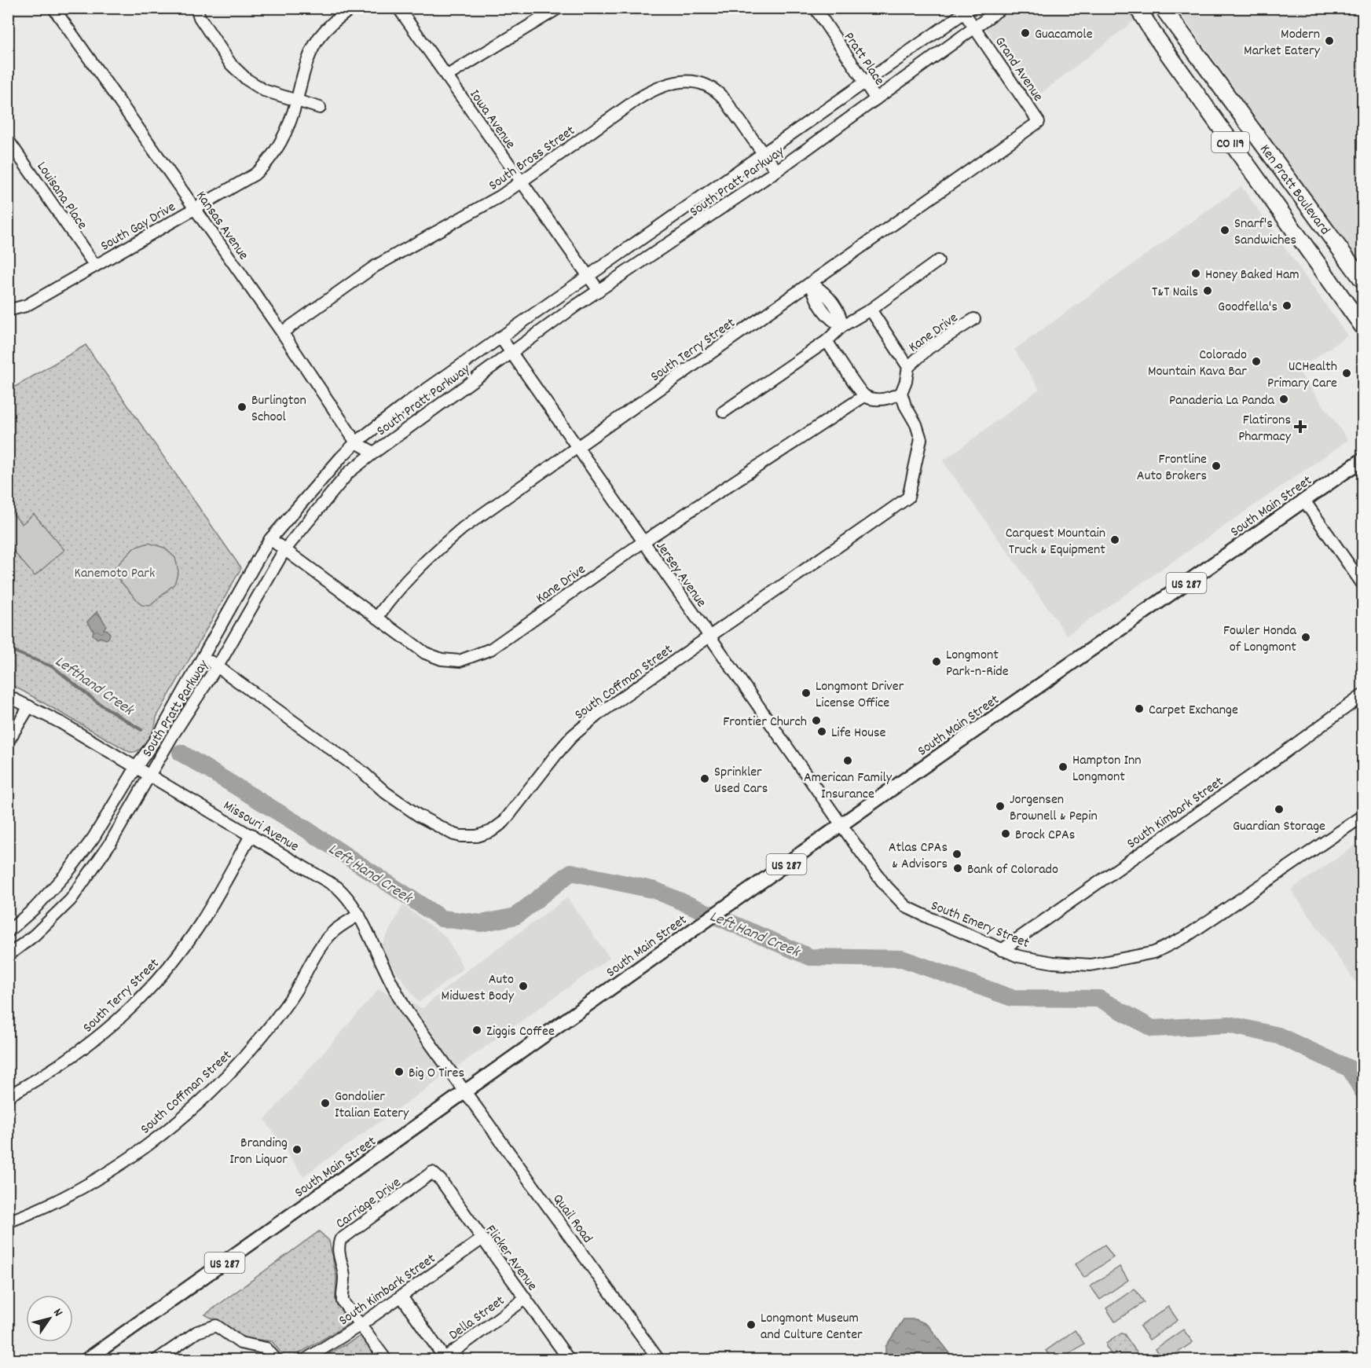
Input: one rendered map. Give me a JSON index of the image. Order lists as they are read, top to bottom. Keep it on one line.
{"streets":{"highway":["CO 119","Ken Pratt Boulevard"],"main road":["South Main Street","US 287"],"street":["Pratt Place","Grand Avenue","Iowa Avenue","South Bross Street","South Pratt Parkway","Louisana Place","Kansas Avenue","South Gay Drive","Kane Drive","South Terry Street","Jersey Avenue","South Coffman Street","South Kimbark Street","Missouri Avenue","South Emery Street","Carriage Drive","Quail Road","Flicker Avenue","Della Street"]},"crossings":[["Pratt Place","South Pratt Parkway"],["Grand Avenue","South Pratt Parkway"],["Grand Avenue","South Terry Street"],["Iowa Avenue","South Bross Street"],["Iowa Avenue","South Pratt Parkway"],["South Bross Street","South Pratt Parkway"],["South Bross Street","Kansas Avenue"],["South Pratt Parkway","Kansas Avenue"],["South Pratt Parkway","Kane Drive"],["South Pratt Parkway","Jersey Avenue"],["South Pratt Parkway","South Coffman Street"],["South Pratt Parkway","Missouri Avenue"],["Louisana Place","South Gay Drive"],["Kansas Avenue","South Gay Drive"],["Kane Drive","South Terry Street"],["Kane Drive","Jersey Avenue"],["South Terry Street","Jersey Avenue"],["South Terry Street","Missouri Avenue"],["South Main Street","Jersey Avenue"],["South Main Street","Missouri Avenue"],["South Main Street","South Emery Street"],["South Main Street","Quail Road"],["Jersey Avenue","South Coffman Street"],["Jersey Avenue","South Emery Street"],["South Coffman Street","Missouri Avenue"],["South Kimbark Street","South Emery Street"],["South Kimbark Street","Carriage Drive"],["South Kimbark Street","Flicker Avenue"],["Missouri Avenue","Quail Road"],["Carriage Drive","Flicker Avenue"],["Flicker Avenue","Della Street"]],"water":["Lefthand Creek","Left Hand Creek"],"parks":["Kanemoto Park"],"places":{"other":["Guacamole","Modern Market Eatery","Snarf's Sandwiches","Honey Baked Ham","T&T Nails","Goodfella's","Colorado Mountain Kava Bar","UCHealth Primary Care","Panaderia La Panda","Burlington School","Frontline Auto Brokers","Carquest Mountain Truck & Equipment","Fowler Honda of Longmont","Longmont Park-n-Ride","Longmont Driver License Office","Carpet Exchange","Frontier Church","Life House","American Family Insurance","Hampton Inn Longmont","Sprinkler Used Cars","Jorgensen Brownell & Pepin","Guardian Storage","Brock CPAs","Atlas CPAs & Advisors","Bank of Colorado","Auto Midwest Body","Ziggis Coffee","Big O Tires","Gondolier Italian Eatery","Branding Iron Liquor","Longmont Museum and Culture Center"],"health":["Flatirons Pharmacy"]},"north":"top right"}
